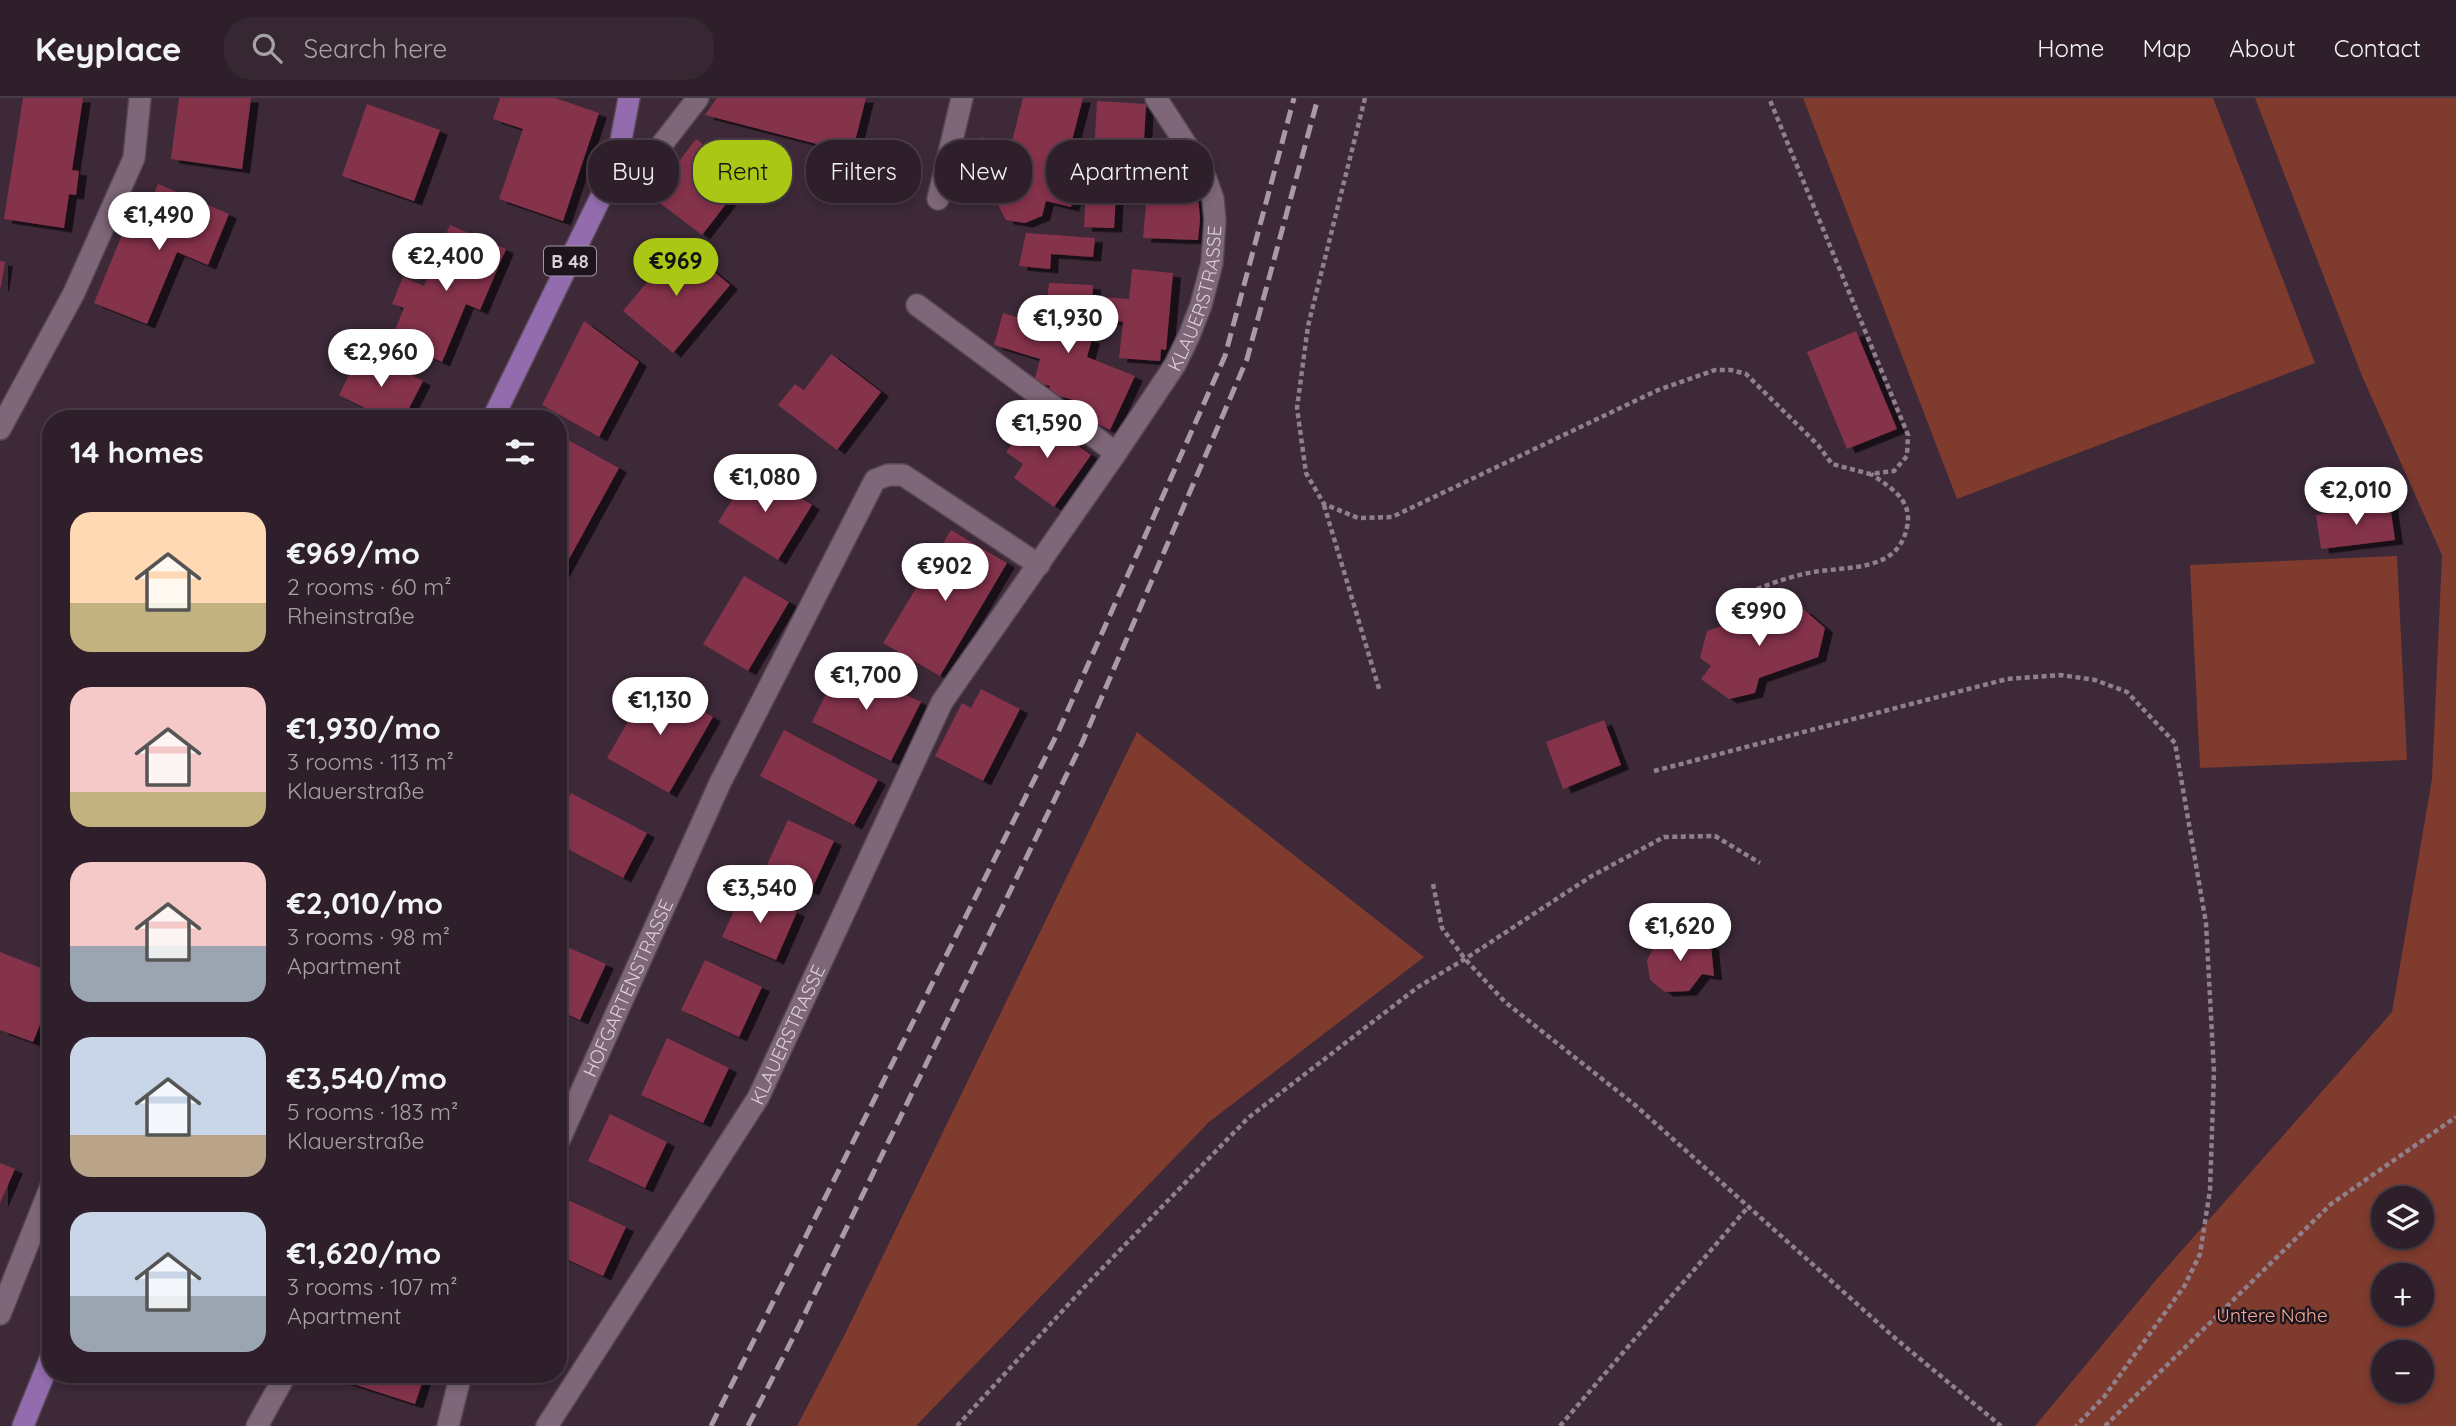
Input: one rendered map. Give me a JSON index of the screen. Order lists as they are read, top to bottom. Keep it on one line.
{"streets":{"main road":["B 48"],"street":["KLAUERSTRASSE","HOFGARTENSTRASSE"]},"crossings":[["KLAUERSTRASSE","HOFGARTENSTRASSE"]],"parks":["Untere Nahe"],"page":{"header":"Keyplace","search":"Search here","nav":["Home","Map","About","Contact"],"chip":["Buy","Rent","Filters","New","Apartment"],"price":["€1,490","€2,400","€969","€1,930","€2,960","€1,590","€1,080","€2,010","€902","€990","€1,700","€1,130","€3,540","€1,620"],"heading":"14 homes","list":[{"name":"€969/mo","note":"2 rooms · 60 m² · Rheinstraße"},{"name":"€1,930/mo","note":"3 rooms · 113 m² · Klauerstraße"},{"name":"€2,010/mo","note":"3 rooms · 98 m² · Apartment"},{"name":"€3,540/mo","note":"5 rooms · 183 m² · Klauerstraße"},{"name":"€1,620/mo","note":"3 rooms · 107 m² · Apartment"}],"map_buttons":["+","−"]}}
